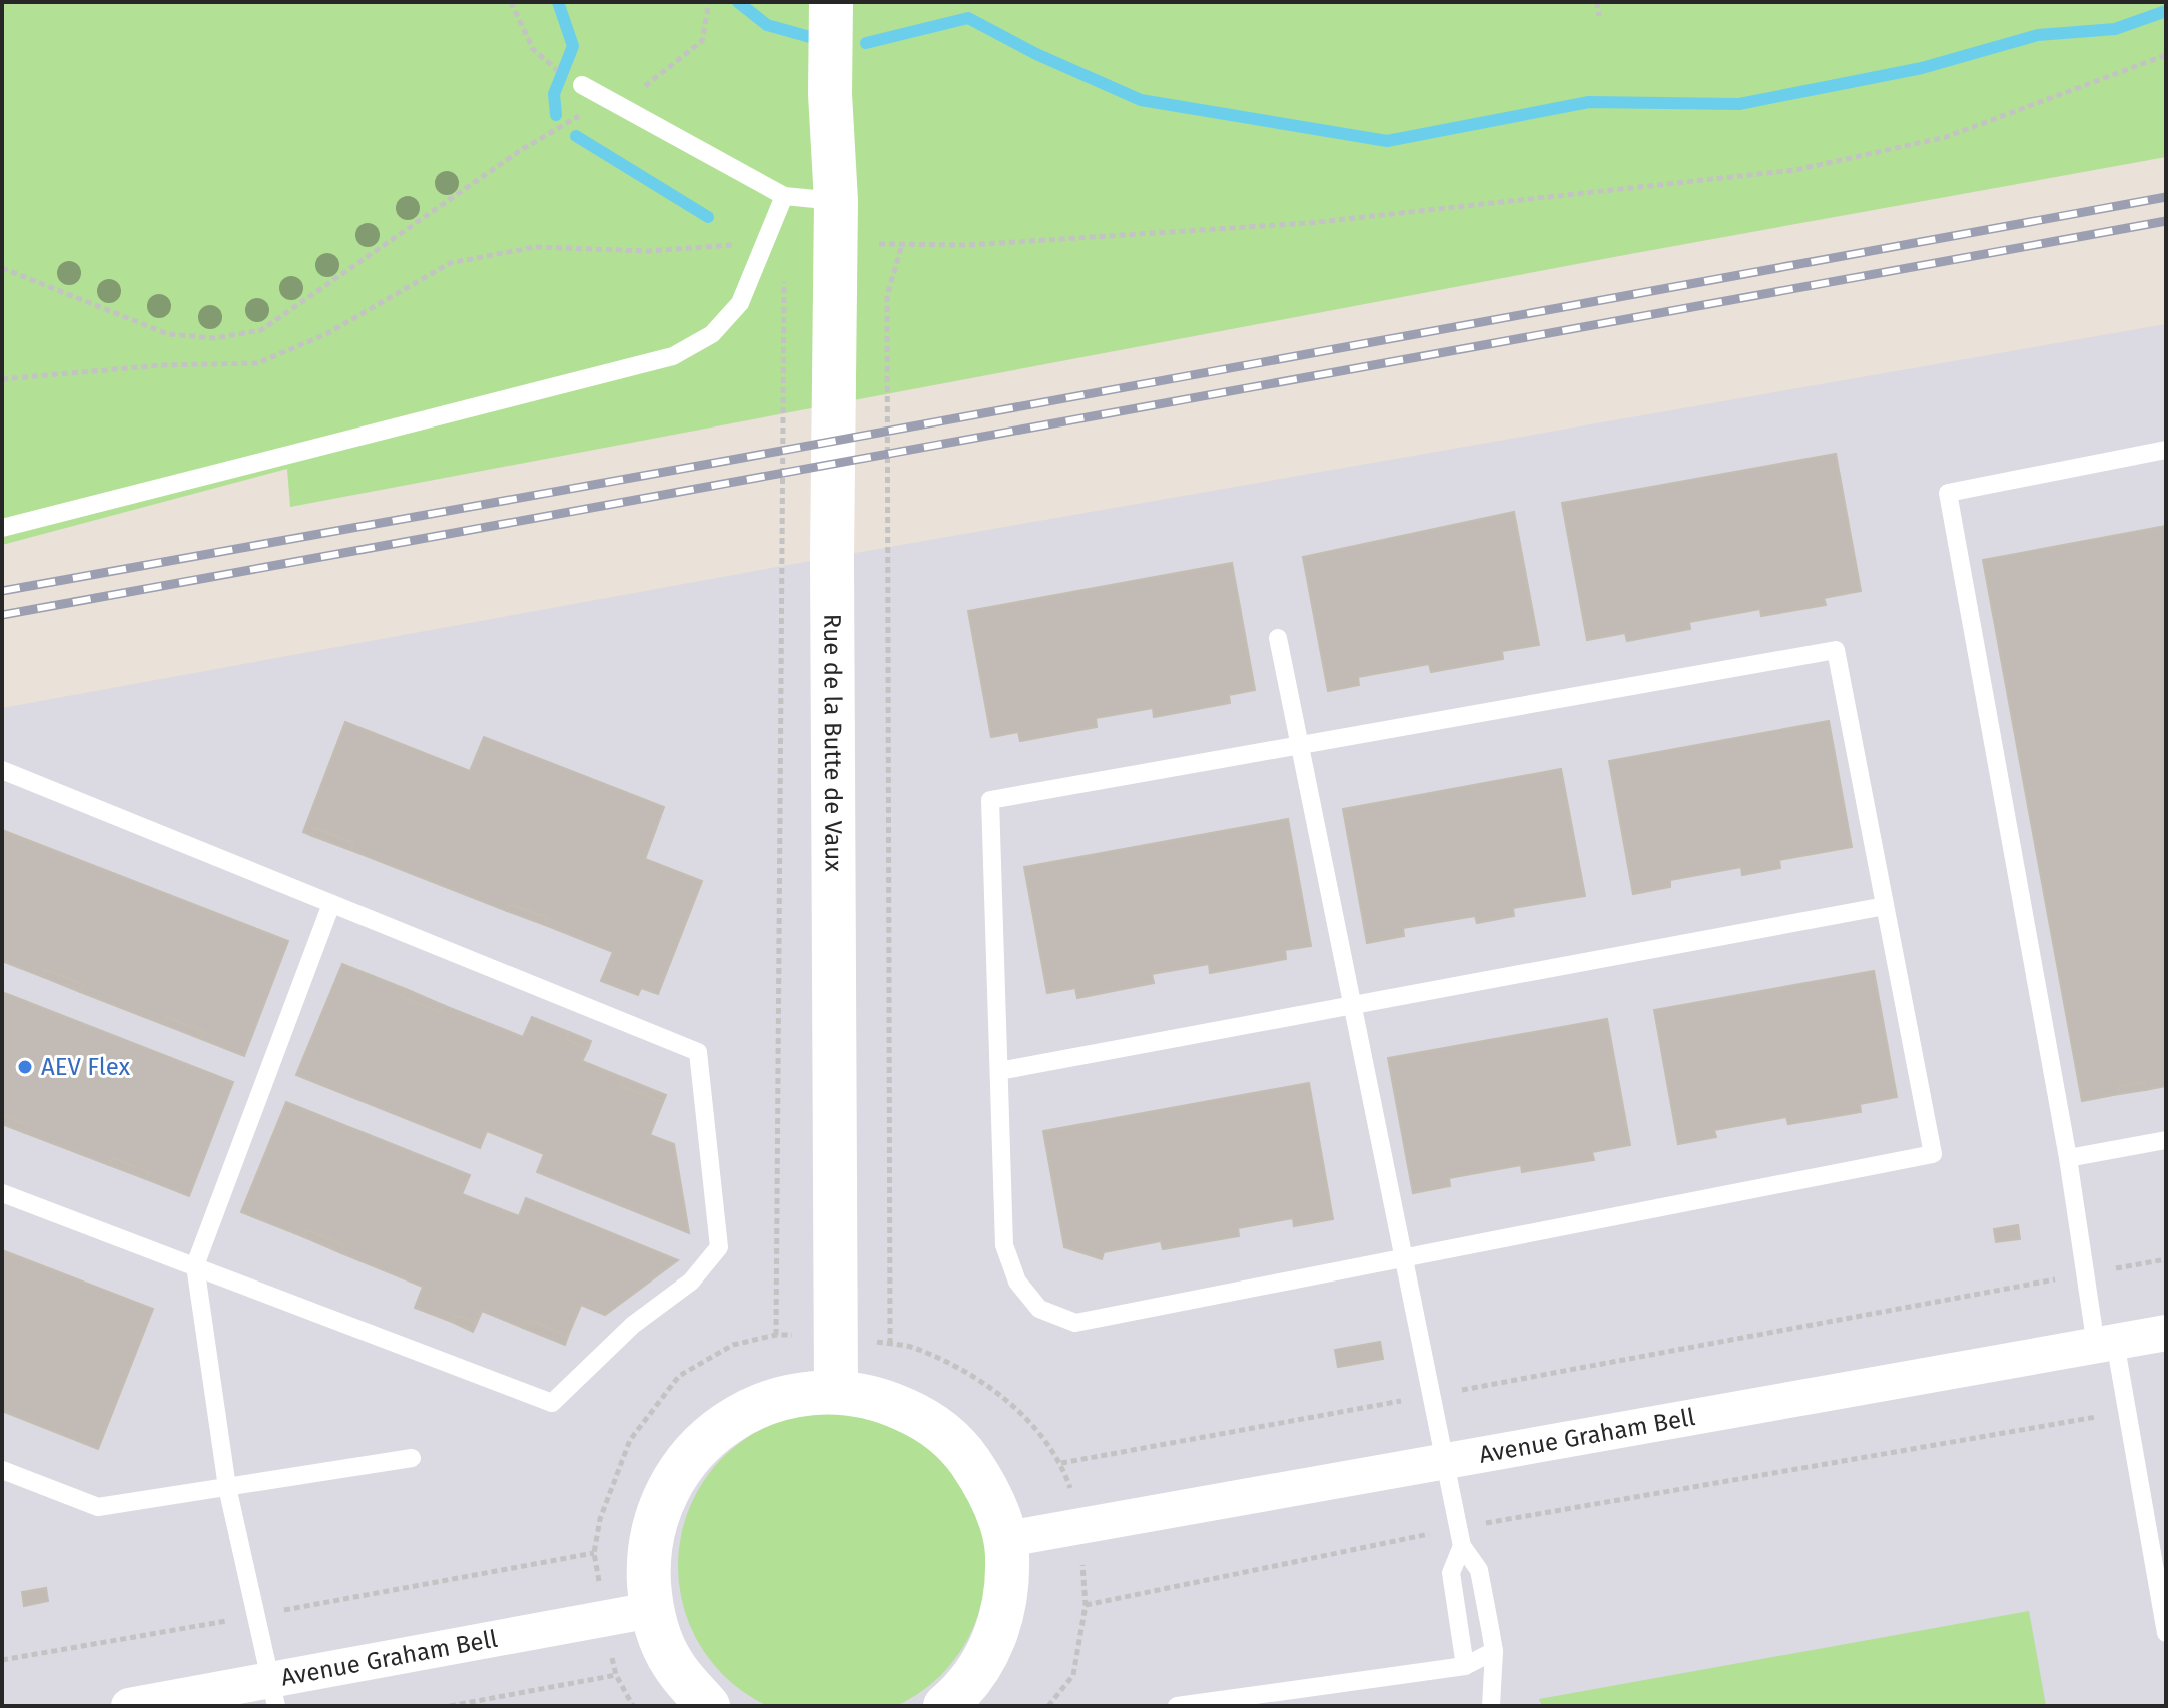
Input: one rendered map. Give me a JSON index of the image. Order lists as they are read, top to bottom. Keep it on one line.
{"streets":{"street":["Rue de la Butte de Vaux","Avenue Graham Bell"]},"places":["AEV Flex"]}
